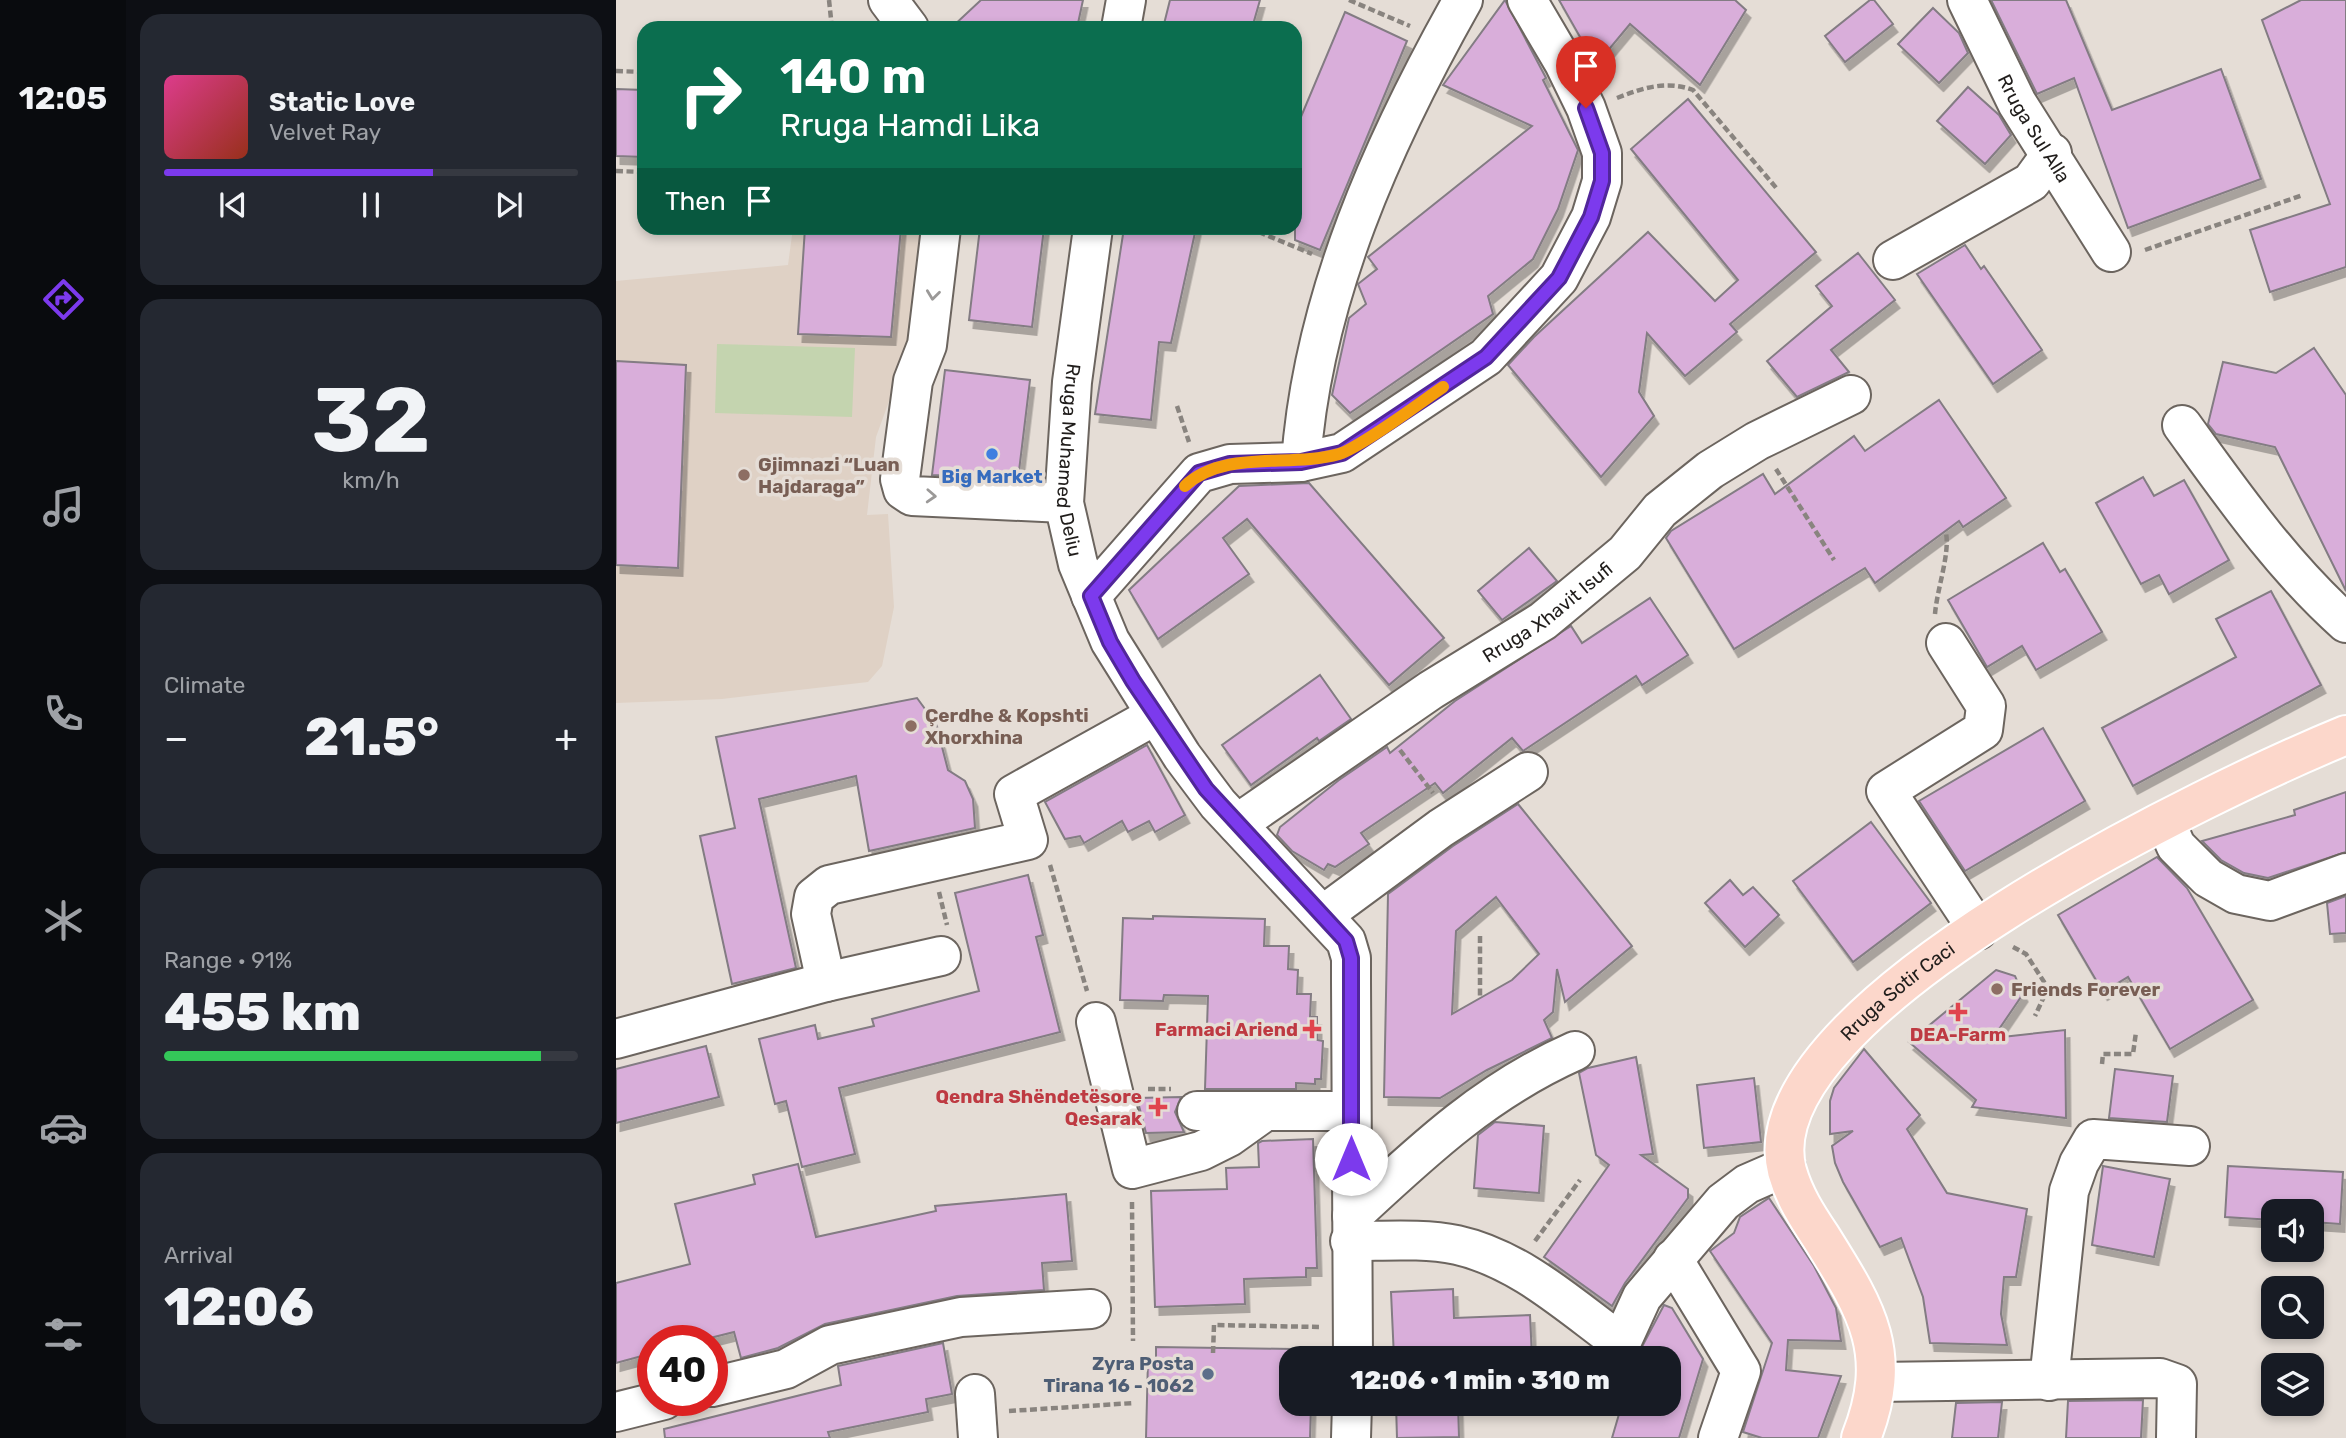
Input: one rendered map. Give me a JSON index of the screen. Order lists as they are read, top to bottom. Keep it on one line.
{"streets":{"main road":["Rruga Sotir Caci"],"street":["Rruga Sul Alla","Rruga Muhamed Deliu","Rruga Xhavit Isufi"]},"crossings":[["Rruga Muhamed Deliu","Rruga Xhavit Isufi"]],"places":{"other":["Big Market","Gjimnazi “Luan Hajdaraga”","Çerdhe & Kopshti Xhorxhina","Friends Forever","Zyra Posta Tirana 16 - 1062"],"health":["DEA-Farm","Farmaci Ariend","Qendra Shëndetësore Qesarak"]},"page":{"tabs":"12:05","turn":["140 m","Rruga Hamdi Lika"],"song":["Static Love","Velvet Ray"],"then":"Then","tile":[["32","km/h"],"Climate",["Range · 91%","455 km"],["Arrival","12:06"]],"heat":["−","21.5°","+"],"limit":"40","trip":"12:06 · 1 min · 310 m"}}
